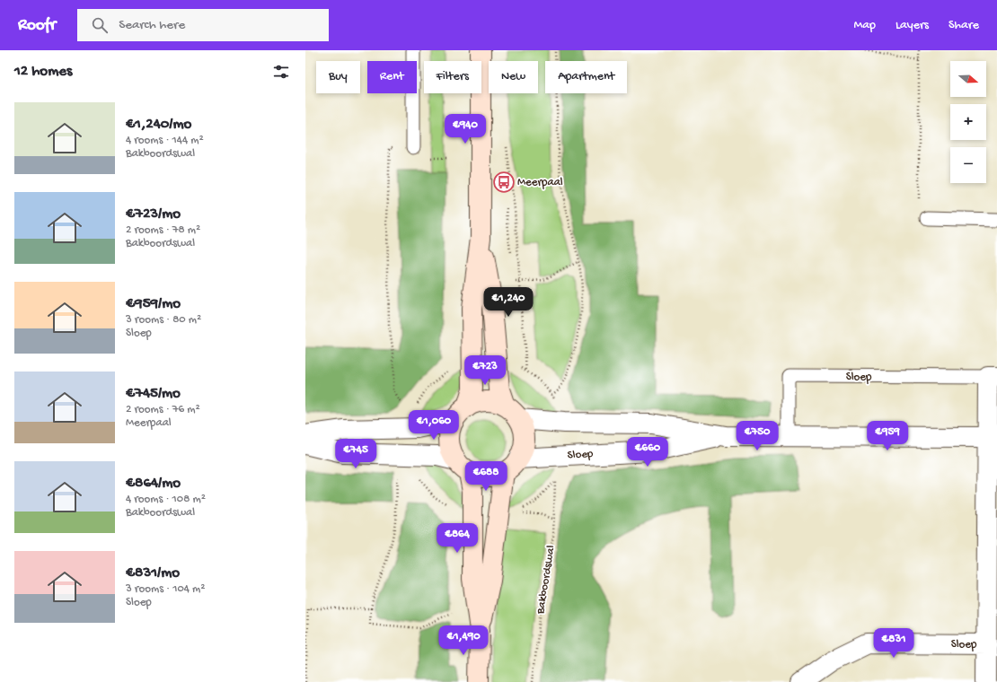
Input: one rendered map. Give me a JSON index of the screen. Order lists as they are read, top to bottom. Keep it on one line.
{"streets":{"street":["Sloep"],"path":["Bakboordswal"]},"places":{"bus stop":["Meerpaal"]},"north":"right","page":{"header":"Roofr","search":"Search here","nav":["Map","Layers","Share"],"heading":"12 homes","map_buttons":["+","−"],"chip":["Buy","Rent","Filters","New","Apartment"],"list":[{"name":"€1,240/mo","note":"4 rooms · 144 m² · Bakboordswal"},{"name":"€723/mo","note":"2 rooms · 78 m² · Bakboordswal"},{"name":"€959/mo","note":"3 rooms · 80 m² · Sloep"},{"name":"€745/mo","note":"2 rooms · 76 m² · Meerpaal"},{"name":"€864/mo","note":"4 rooms · 108 m² · Bakboordswal"},{"name":"€831/mo","note":"3 rooms · 104 m² · Sloep"}],"price":["€940","€1,240","€723","€1,060","€750","€959","€660","€745","€688","€864","€1,490","€831"]}}
